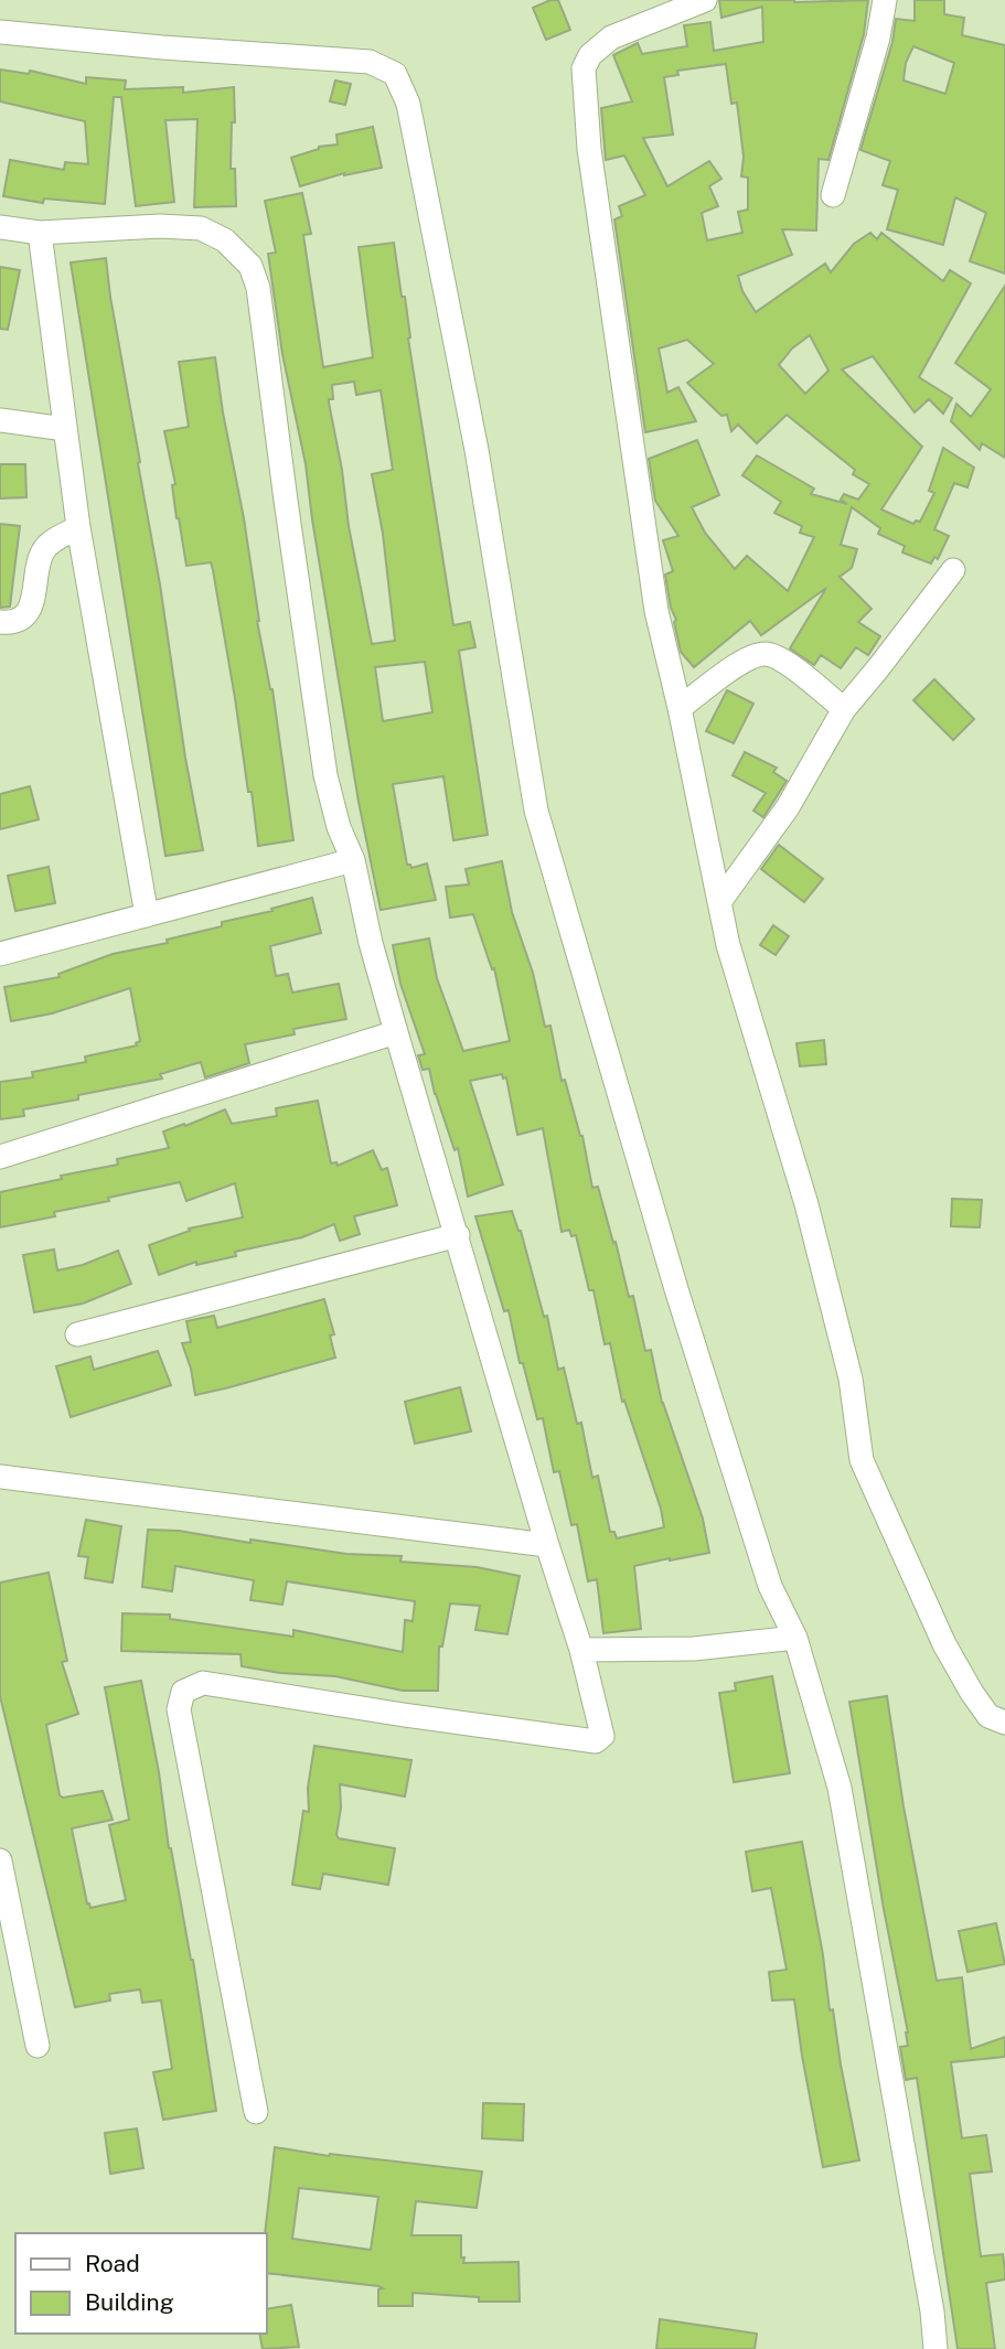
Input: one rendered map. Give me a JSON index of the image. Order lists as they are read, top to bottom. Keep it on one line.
{"legend":["Road","Building"]}
